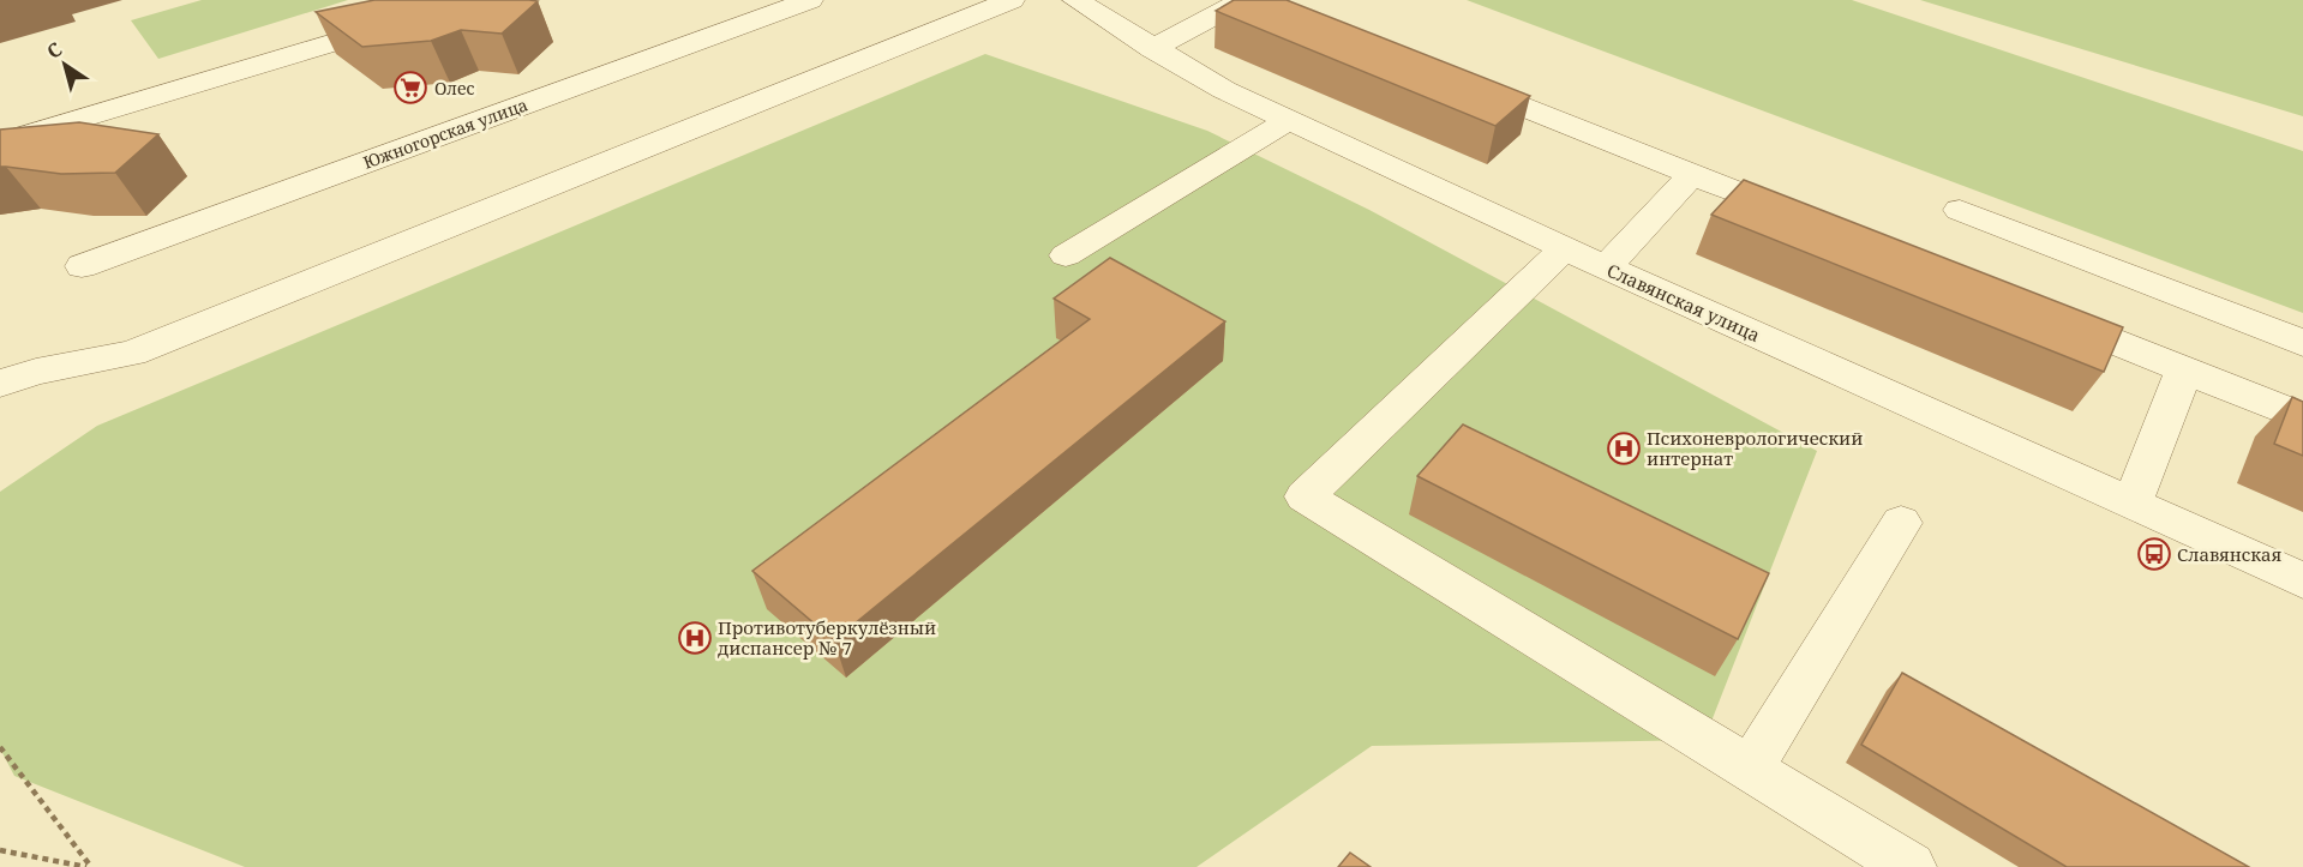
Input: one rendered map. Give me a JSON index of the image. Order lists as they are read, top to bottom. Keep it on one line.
{"streets":{"street":["Южногорская улица","Славянская улица"]},"places":{"supermarket":["Олес"],"hospital":["Психоневрологический интернат","Противотуберкулёзный диспансер № 7"],"bus stop":["Славянская"]},"north":"top left"}
